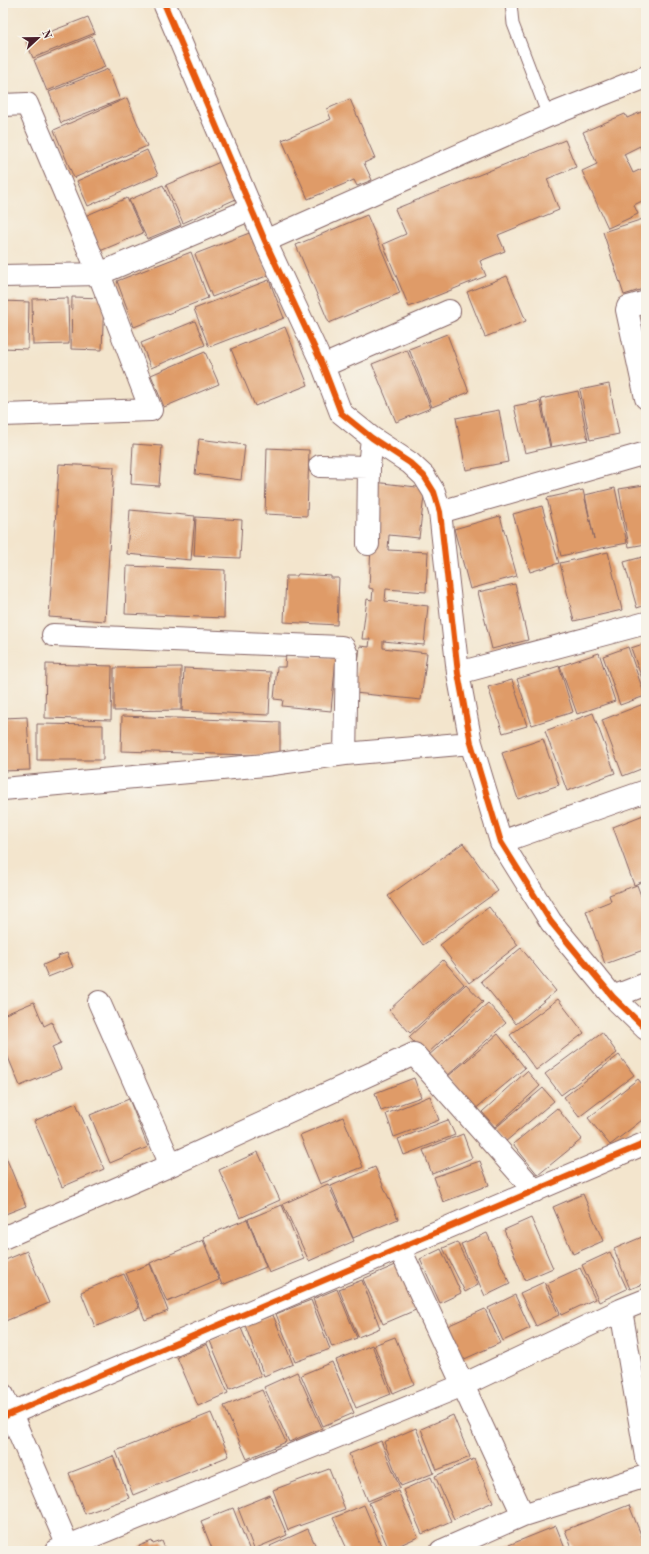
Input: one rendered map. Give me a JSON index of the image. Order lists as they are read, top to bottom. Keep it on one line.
{"north":"right"}
